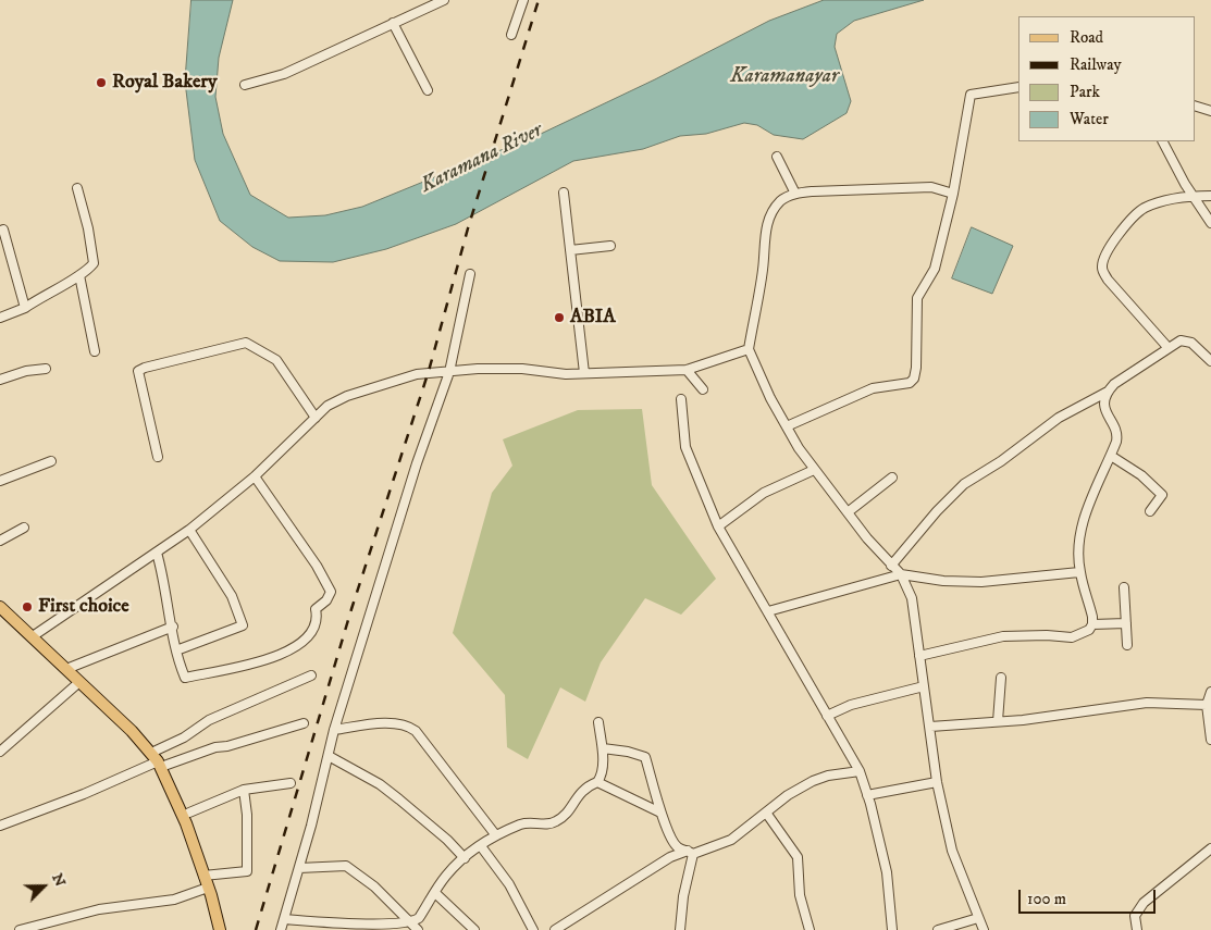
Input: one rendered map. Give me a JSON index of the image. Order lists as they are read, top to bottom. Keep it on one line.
{"water":["Karamanayar","Karamana River"],"places":["Royal Bakery","ABIA","First choice"],"legend":["Road","Railway","Park","Water"],"scale_bar":"100 m","north":"top right"}
